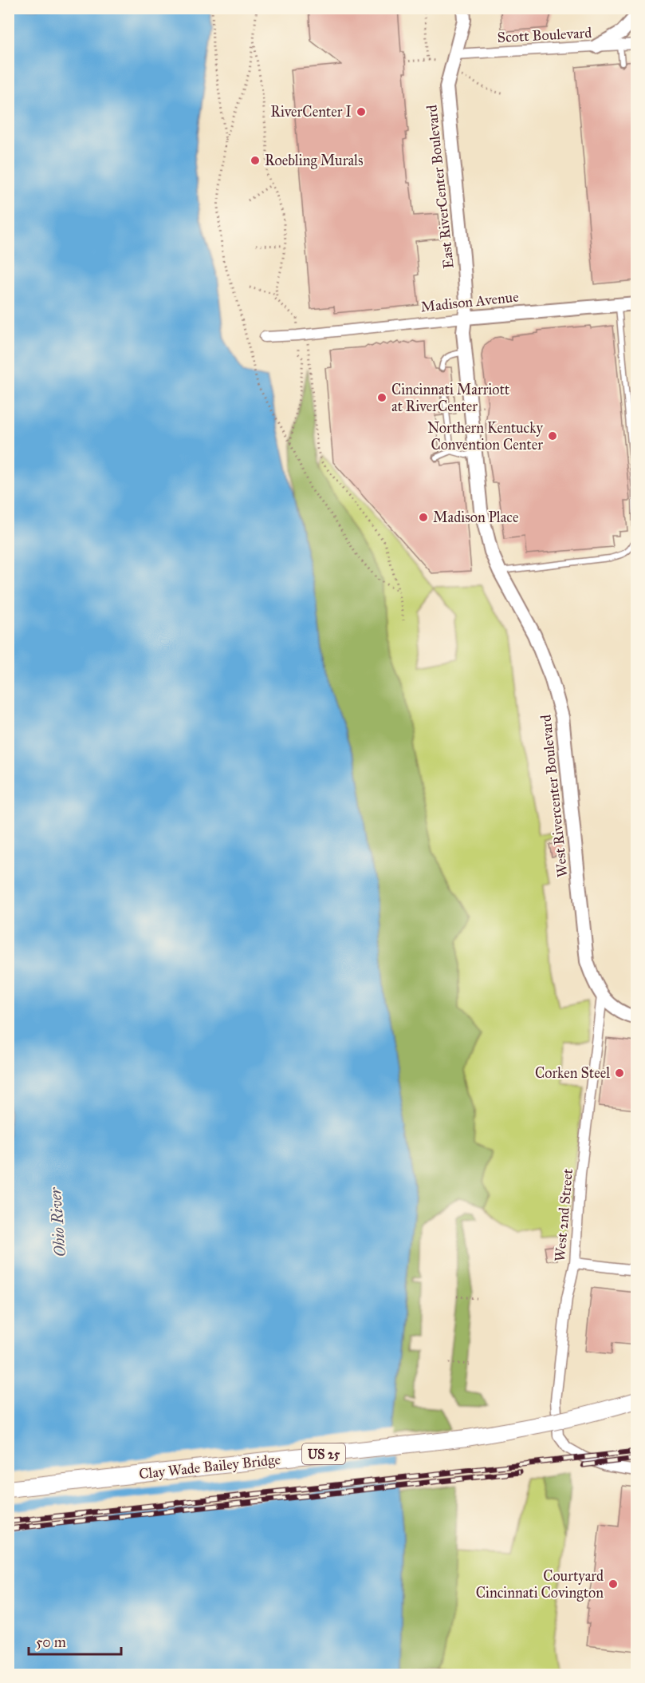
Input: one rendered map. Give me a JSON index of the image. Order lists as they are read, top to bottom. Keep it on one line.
{"streets":{"main road":["US 25","Clay Wade Bailey Bridge"],"street":["Scott Boulevard","East RiverCenter Boulevard","Madison Avenue","West Rivercenter Boulevard","West 2nd Street"]},"crossings":[["Scott Boulevard","East RiverCenter Boulevard"],["East RiverCenter Boulevard","Madison Avenue"],["East RiverCenter Boulevard","West Rivercenter Boulevard"],["Madison Avenue","West Rivercenter Boulevard"],["West Rivercenter Boulevard","West 2nd Street"]],"water":["Ohio River"],"places":["RiverCenter I","Roebling Murals","Cincinnati Marriott at RiverCenter","Northern Kentucky Convention Center","Madison Place","Corken Steel","Courtyard Cincinnati Covington"],"scale_bar":"50 m"}
